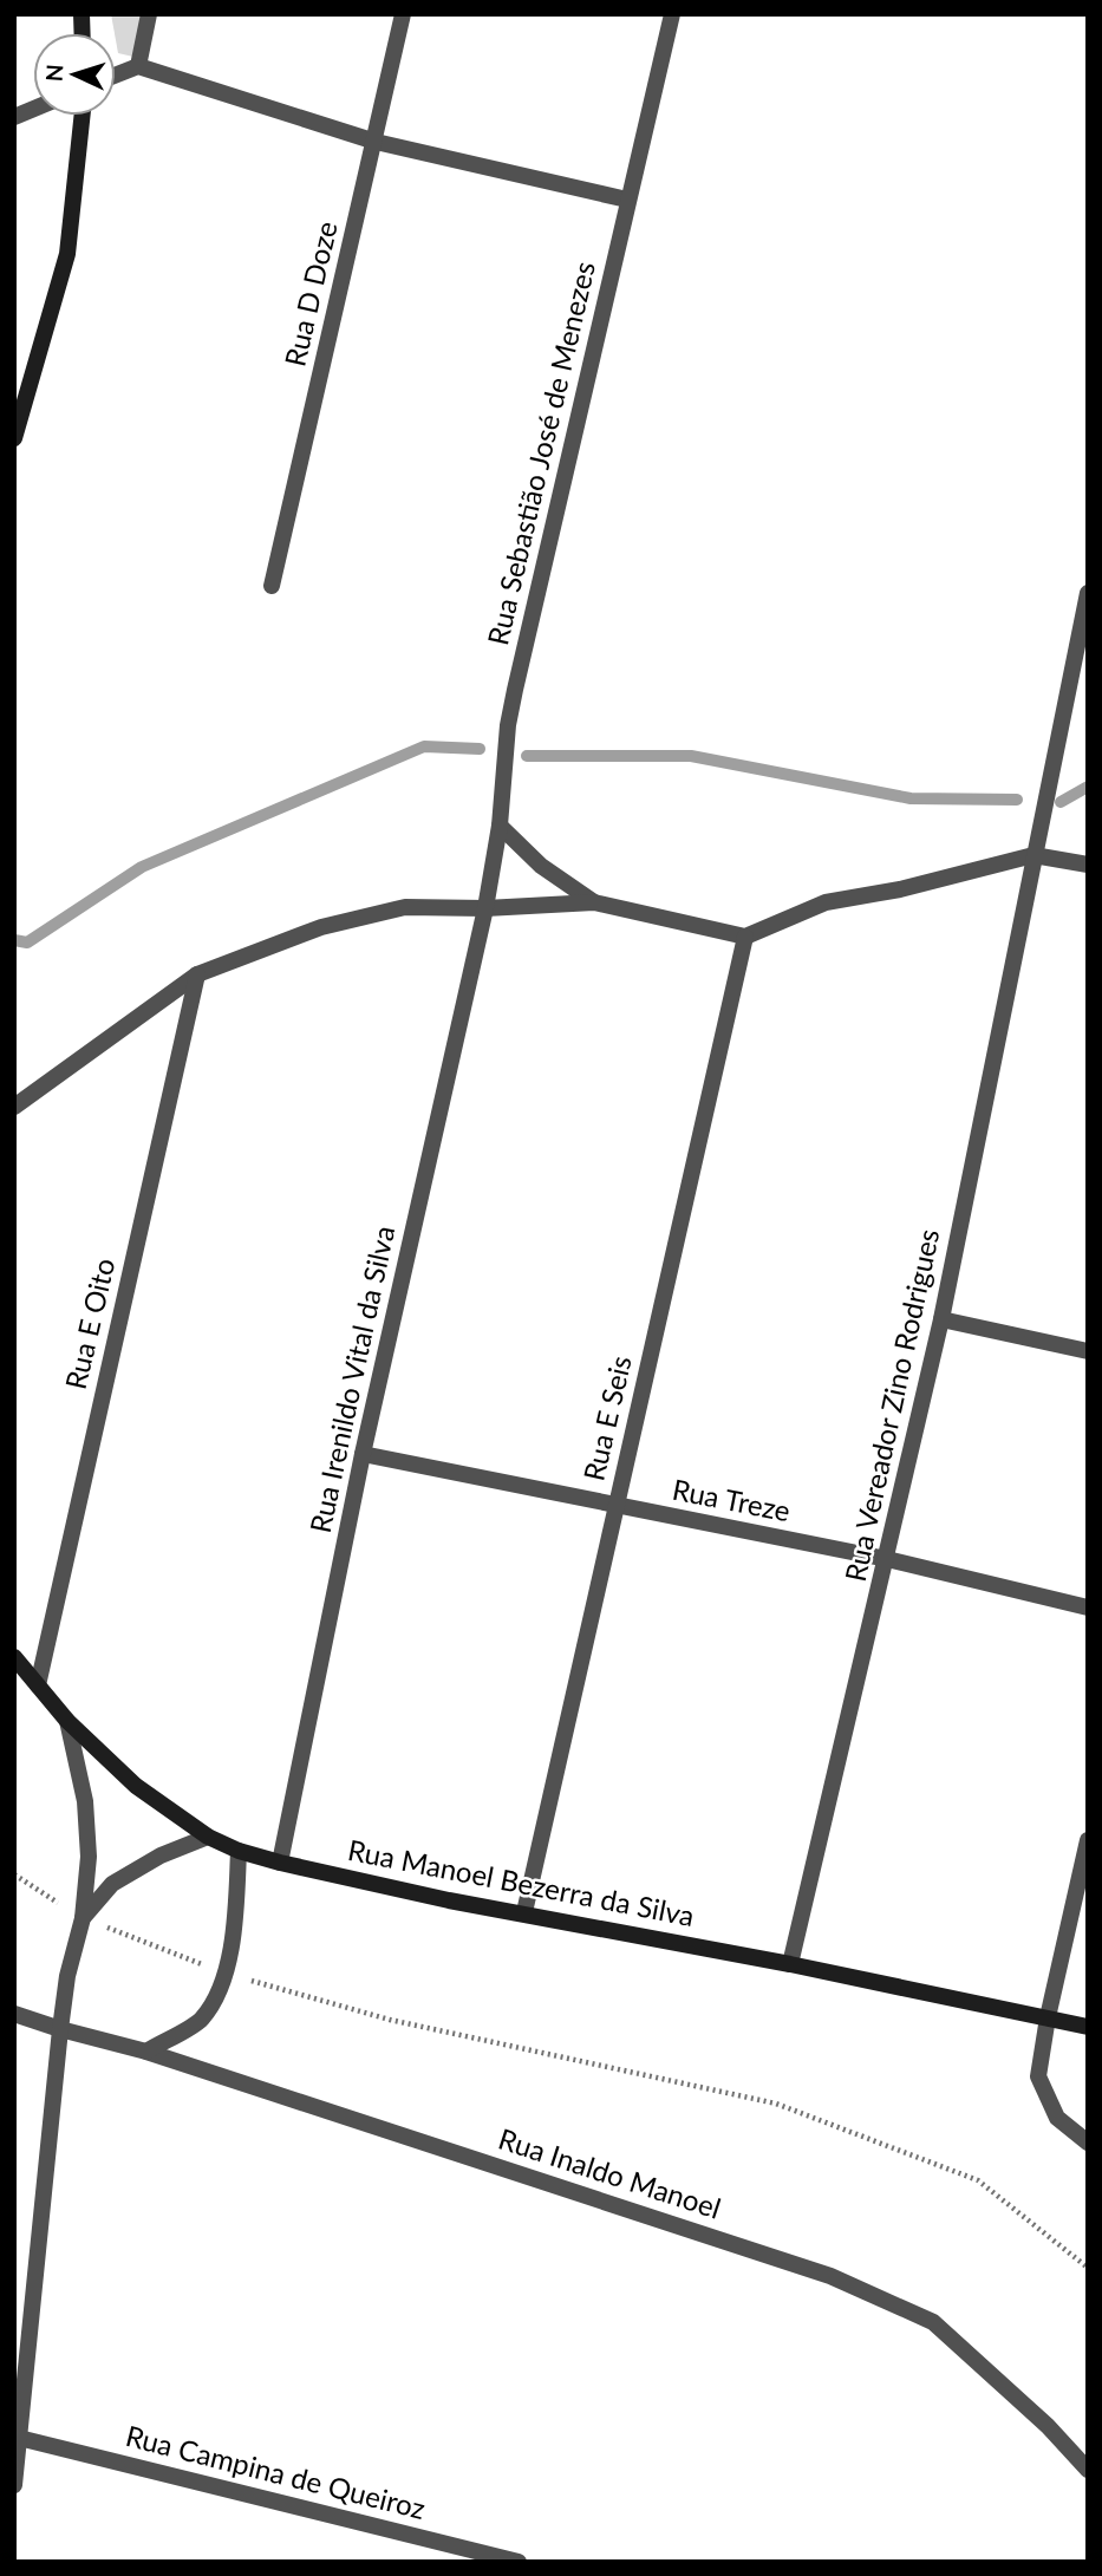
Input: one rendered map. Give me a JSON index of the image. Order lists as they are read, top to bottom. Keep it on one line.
{"streets":{"street":["Rua D Doze","Rua Sebastião José de Menezes","Rua E Oito","Rua Irenildo Vital da Silva","Rua Vereador Zino Rodrigues","Rua E Seis","Rua Treze","Rua Manoel Bezerra da Silva","Rua Inaldo Manoel","Rua Campina de Queiroz"]},"crossings":[["Rua Sebastião José de Menezes","Rua Irenildo Vital da Silva"],["Rua E Oito","Rua Manoel Bezerra da Silva"],["Rua Irenildo Vital da Silva","Rua Treze"],["Rua Irenildo Vital da Silva","Rua Manoel Bezerra da Silva"],["Rua Vereador Zino Rodrigues","Rua Treze"],["Rua Vereador Zino Rodrigues","Rua Manoel Bezerra da Silva"],["Rua E Seis","Rua Treze"],["Rua E Seis","Rua Manoel Bezerra da Silva"]],"north":"left"}
